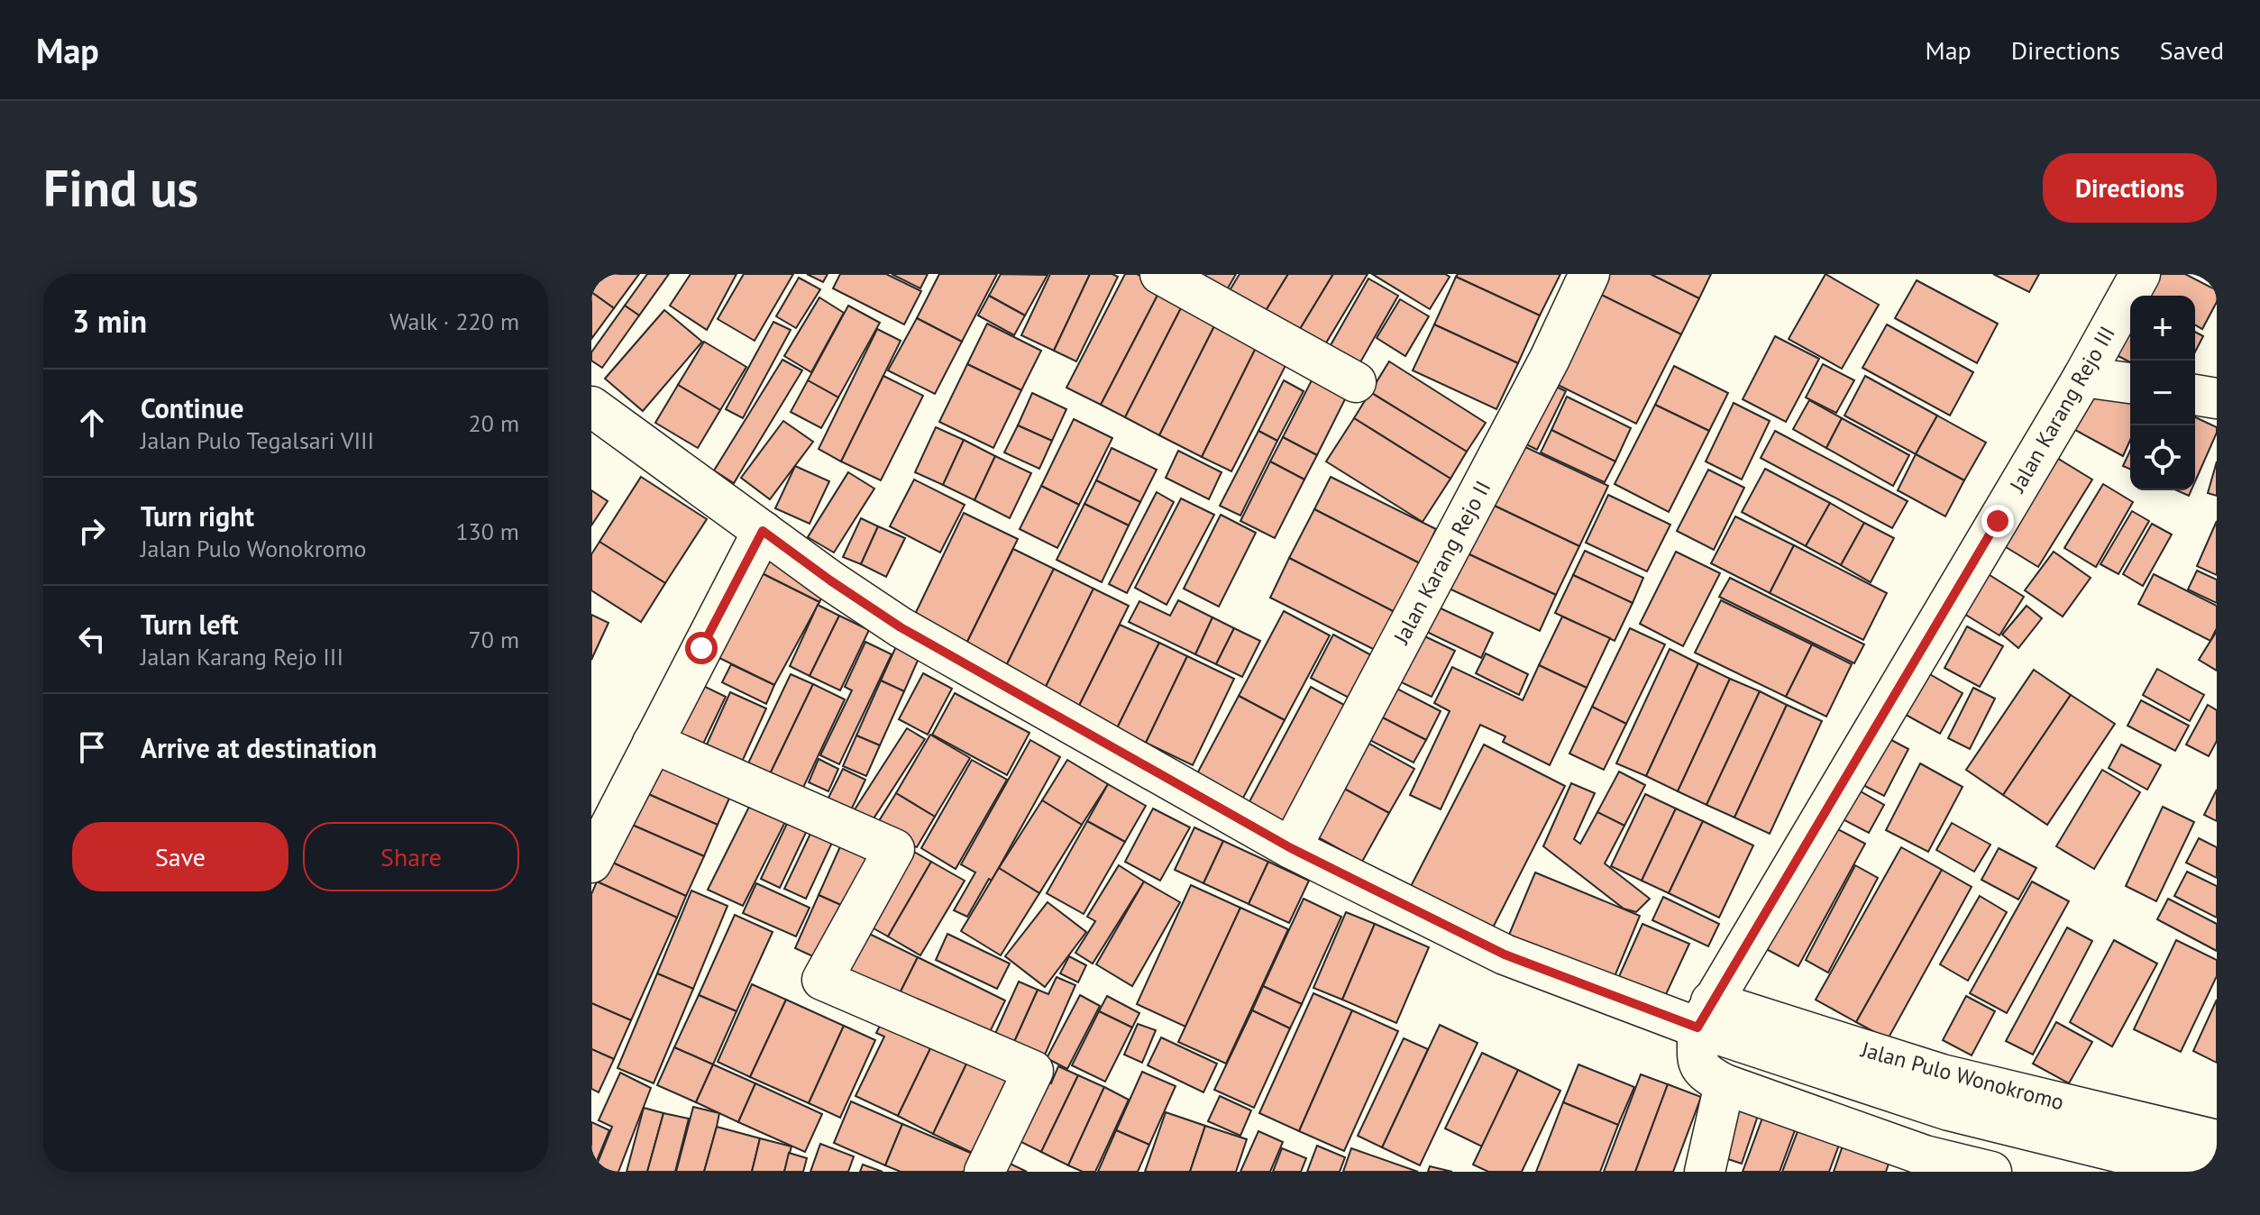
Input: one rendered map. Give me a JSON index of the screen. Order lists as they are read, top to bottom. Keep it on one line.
{"streets":{"street":["Jalan Karang Rejo III","Jalan Karang Rejo II","Jalan Pulo Wonokromo"]},"crossings":[["Jalan Karang Rejo III","Jalan Pulo Wonokromo"],["Jalan Karang Rejo II","Jalan Pulo Wonokromo"]],"page":{"header":"Map","nav":["Map","Directions","Saved"],"buttons":["Directions",["Save","Share"]],"title":"Find us","heading":["3 min","Walk · 220 m"],"map_buttons":["+","−"],"list":[["Continue","Jalan Pulo Tegalsari VIII","20 m"],["Turn right","Jalan Pulo Wonokromo","130 m"],["Turn left","Jalan Karang Rejo III","70 m"],"Arrive at destination"]}}
